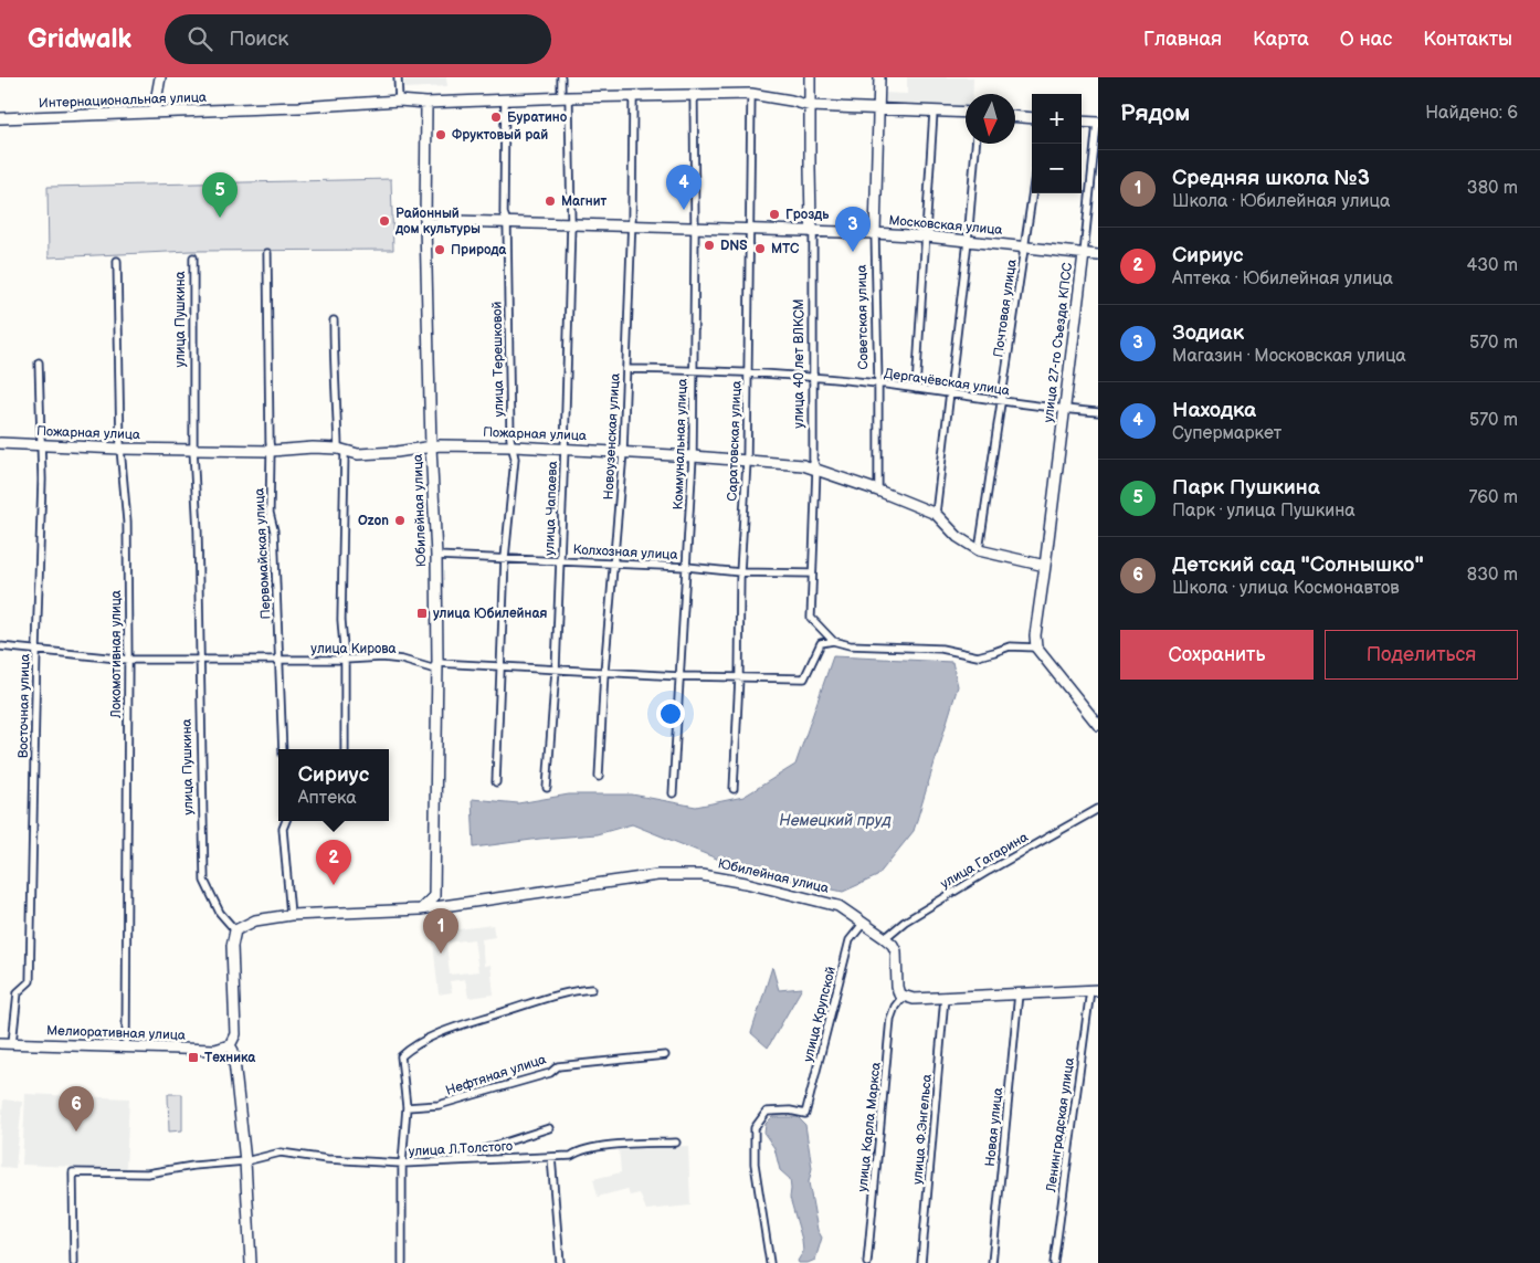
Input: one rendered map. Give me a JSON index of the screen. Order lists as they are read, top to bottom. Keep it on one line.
{"streets":{"street":["Интернациональная улица","Московская улица","Почтовая улица","Советская улица","улица Пушкина","улица 27-го Съезда КПСС","улица Терешковой","улица 40 лет ВЛКСМ","Дергачёвская улица","Пожарная улица","Новоузенская улица","Саратовская улица","Коммунальная улица","улица Чапаева","Юбилейная улица","Колхозная улица","Первомайская улица","улица Кирова","Локомотивная улица","Восточная улица","улица Гагарина","улица Крупской","Мелиоративная улица","Нефтяная улица","Ленинградская улица","улица Карла Маркса","Новая улица","улица Ф.Энгельса","улица Л.Толстого"]},"crossings":[["Интернациональная улица","Советская улица"],["Интернациональная улица","улица Терешковой"],["Интернациональная улица","улица 40 лет ВЛКСМ"],["Интернациональная улица","Новоузенская улица"],["Интернациональная улица","Саратовская улица"],["Интернациональная улица","Коммунальная улица"],["Интернациональная улица","улица Чапаева"],["Интернациональная улица","Юбилейная улица"],["Московская улица","Почтовая улица"],["Московская улица","Советская улица"],["Московская улица","улица 27-го Съезда КПСС"],["Московская улица","улица Терешковой"],["Московская улица","улица 40 лет ВЛКСМ"],["Московская улица","Новоузенская улица"],["Московская улица","Саратовская улица"],["Московская улица","Коммунальная улица"],["Московская улица","улица Чапаева"],["Московская улица","Юбилейная улица"],["Почтовая улица","Дергачёвская улица"],["Почтовая улица","Пожарная улица"],["Советская улица","Дергачёвская улица"],["Советская улица","Пожарная улица"],["улица Пушкина","Пожарная улица"],["улица Пушкина","Юбилейная улица"],["улица Пушкина","улица Кирова"],["улица 27-го Съезда КПСС","Дергачёвская улица"],["улица 27-го Съезда КПСС","Пожарная улица"],["улица Терешковой","Пожарная улица"],["улица Терешковой","Колхозная улица"],["улица Терешковой","улица Кирова"],["улица 40 лет ВЛКСМ","Дергачёвская улица"],["улица 40 лет ВЛКСМ","Пожарная улица"],["улица 40 лет ВЛКСМ","Колхозная улица"],["улица 40 лет ВЛКСМ","улица Кирова"],["Дергачёвская улица","Новоузенская улица"],["Дергачёвская улица","Саратовская улица"],["Дергачёвская улица","Коммунальная улица"],["Пожарная улица","Новоузенская улица"],["Пожарная улица","Саратовская улица"],["Пожарная улица","Коммунальная улица"],["Пожарная улица","улица Чапаева"],["Пожарная улица","Юбилейная улица"],["Пожарная улица","Первомайская улица"],["Пожарная улица","Локомотивная улица"],["Пожарная улица","Восточная улица"],["Новоузенская улица","Колхозная улица"],["Новоузенская улица","улица Кирова"],["Саратовская улица","Колхозная улица"],["Саратовская улица","улица Кирова"],["Коммунальная улица","Колхозная улица"],["Коммунальная улица","улица Кирова"],["улица Чапаева","Колхозная улица"],["улица Чапаева","улица Кирова"],["Юбилейная улица","Колхозная улица"],["Юбилейная улица","улица Кирова"],["Юбилейная улица","улица Гагарина"],["Юбилейная улица","улица Крупской"],["Первомайская улица","улица Кирова"],["улица Кирова","Локомотивная улица"],["улица Кирова","Восточная улица"],["Локомотивная улица","Мелиоративная улица"],["Восточная улица","Мелиоративная улица"]],"water":["Немецкий пруд"],"places":{"other":["Буратино","Фруктовый рай","Магнит","Гроздь","Районный дом культуры","DNS","МТС","Природа","Ozon"],"transit":["улица Юбилейная","Техника"]},"north":"bottom","page":{"header":"Gridwalk","search":"Поиск","nav":["Главная","Карта","О нас","Контакты"],"heading":["Рядом","Найдено: 6"],"map_buttons":["+","−"],"list":[{"mark":"1","name":"Средняя школа №3","note":"Школа · Юбилейная улица","value":"380 m"},{"mark":"2","name":"Сириус","note":"Аптека · Юбилейная улица","value":"430 m"},{"mark":"3","name":"Зодиак","note":"Магазин · Московская улица","value":"570 m"},{"mark":"4","name":"Находка","note":"Супермаркет","value":"570 m"},{"mark":"5","name":"Парк Пушкина","note":"Парк · улица Пушкина","value":"760 m"},{"mark":"6","name":"Детский сад \"Солнышко\"","note":"Школа · улица Космонавтов","value":"830 m"}],"pins":["4","5","3","2","1","6"],"buttons":["Сохранить","Поделиться"],"popup":["Сириус","Аптека"]}}
